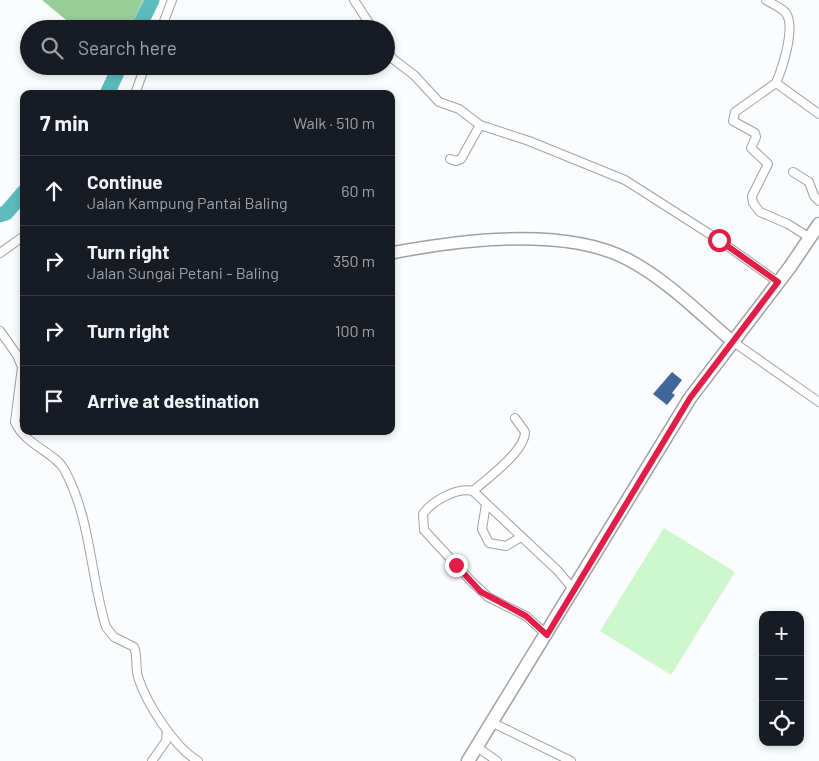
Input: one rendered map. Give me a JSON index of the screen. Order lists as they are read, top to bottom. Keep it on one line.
{"page":{"search":"Search here","heading":["7 min","Walk · 510 m"],"list":[["Continue","Jalan Kampung Pantai Baling","60 m"],["Turn right","Jalan Sungai Petani - Baling","350 m"],["Turn right","100 m"],"Arrive at destination"],"map_buttons":["+","−"]}}
